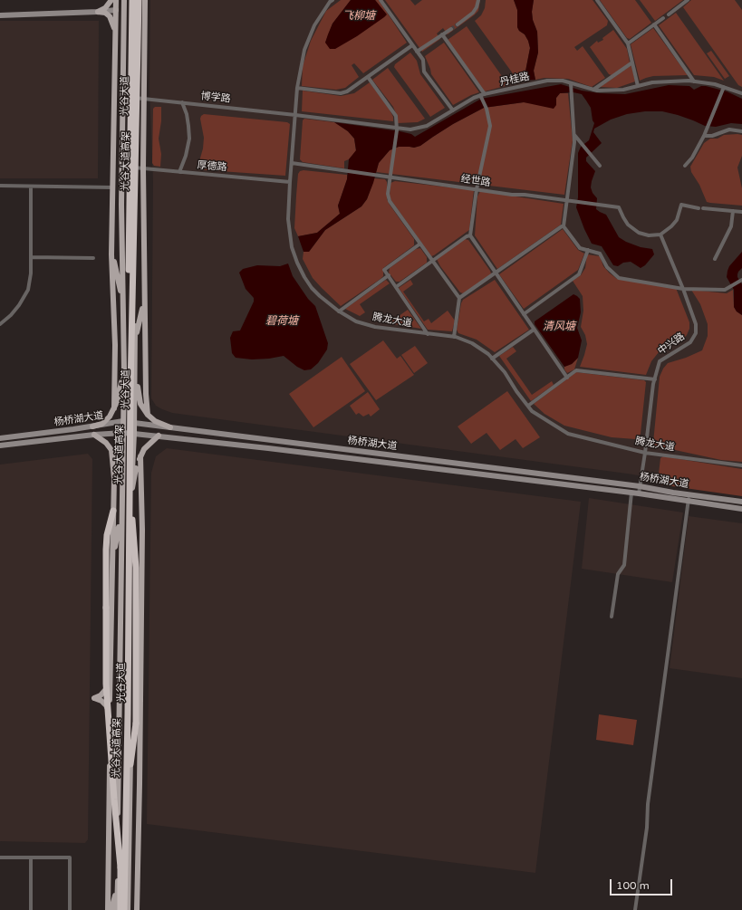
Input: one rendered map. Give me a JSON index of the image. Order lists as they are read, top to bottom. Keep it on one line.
{"streets":{"highway":["光谷大道高架"],"main road":["光谷大道","杨桥湖大道"],"street":["丹桂路","博学路","厚德路","经世路","腾龙大道","中兴路"]},"crossings":[["丹桂路","博学路"],["丹桂路","腾龙大道"],["光谷大道","博学路"],["光谷大道","厚德路"],["光谷大道","杨桥湖大道"],["博学路","腾龙大道"],["厚德路","腾龙大道"],["经世路","腾龙大道"],["经世路","中兴路"],["腾龙大道","中兴路"],["中兴路","杨桥湖大道"]],"water":["飞柳塘","碧荷塘","清风塘"],"scale_bar":"100 m"}
